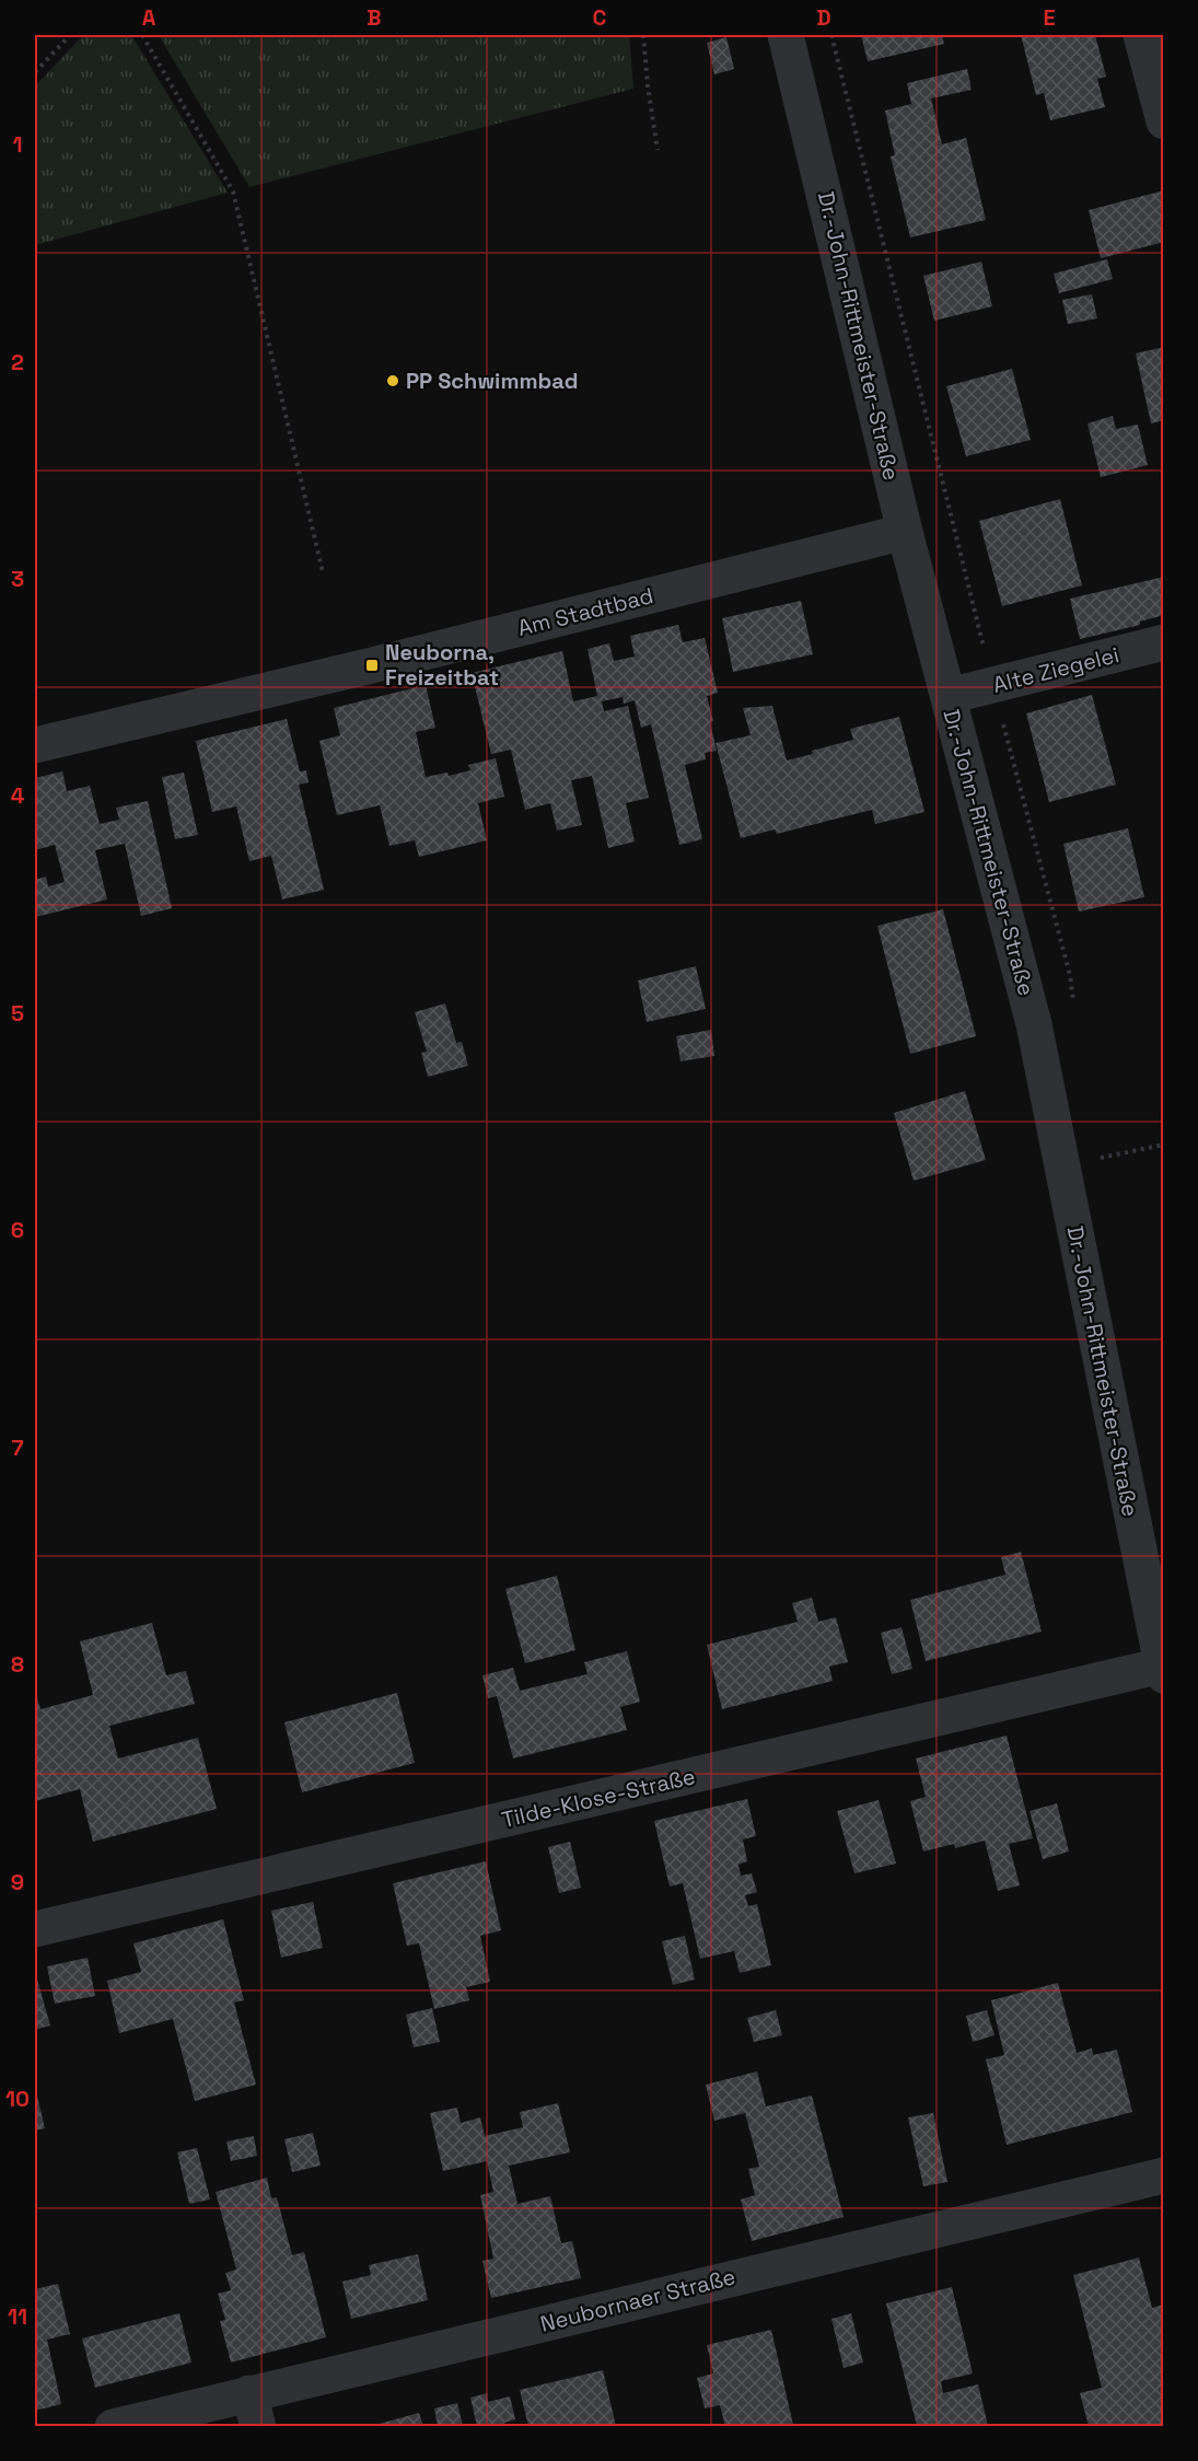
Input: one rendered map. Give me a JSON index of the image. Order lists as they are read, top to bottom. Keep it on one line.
{"streets":{"street":["Dr.-John-Rittmeister-Straße","Am Stadtbad","Alte Ziegelei","Tilde-Klose-Straße","Neubornaer Straße"]},"crossings":[["Dr.-John-Rittmeister-Straße","Am Stadtbad"],["Dr.-John-Rittmeister-Straße","Alte Ziegelei"],["Dr.-John-Rittmeister-Straße","Tilde-Klose-Straße"]],"places":{"other":["PP Schwimmbad"],"transit":["Neuborna, Freizeitbat"]},"grid":{"columns":["A","B","C","D","E"],"rows":["1","2","3","4","5","6","7","8","9","10","11"]}}
